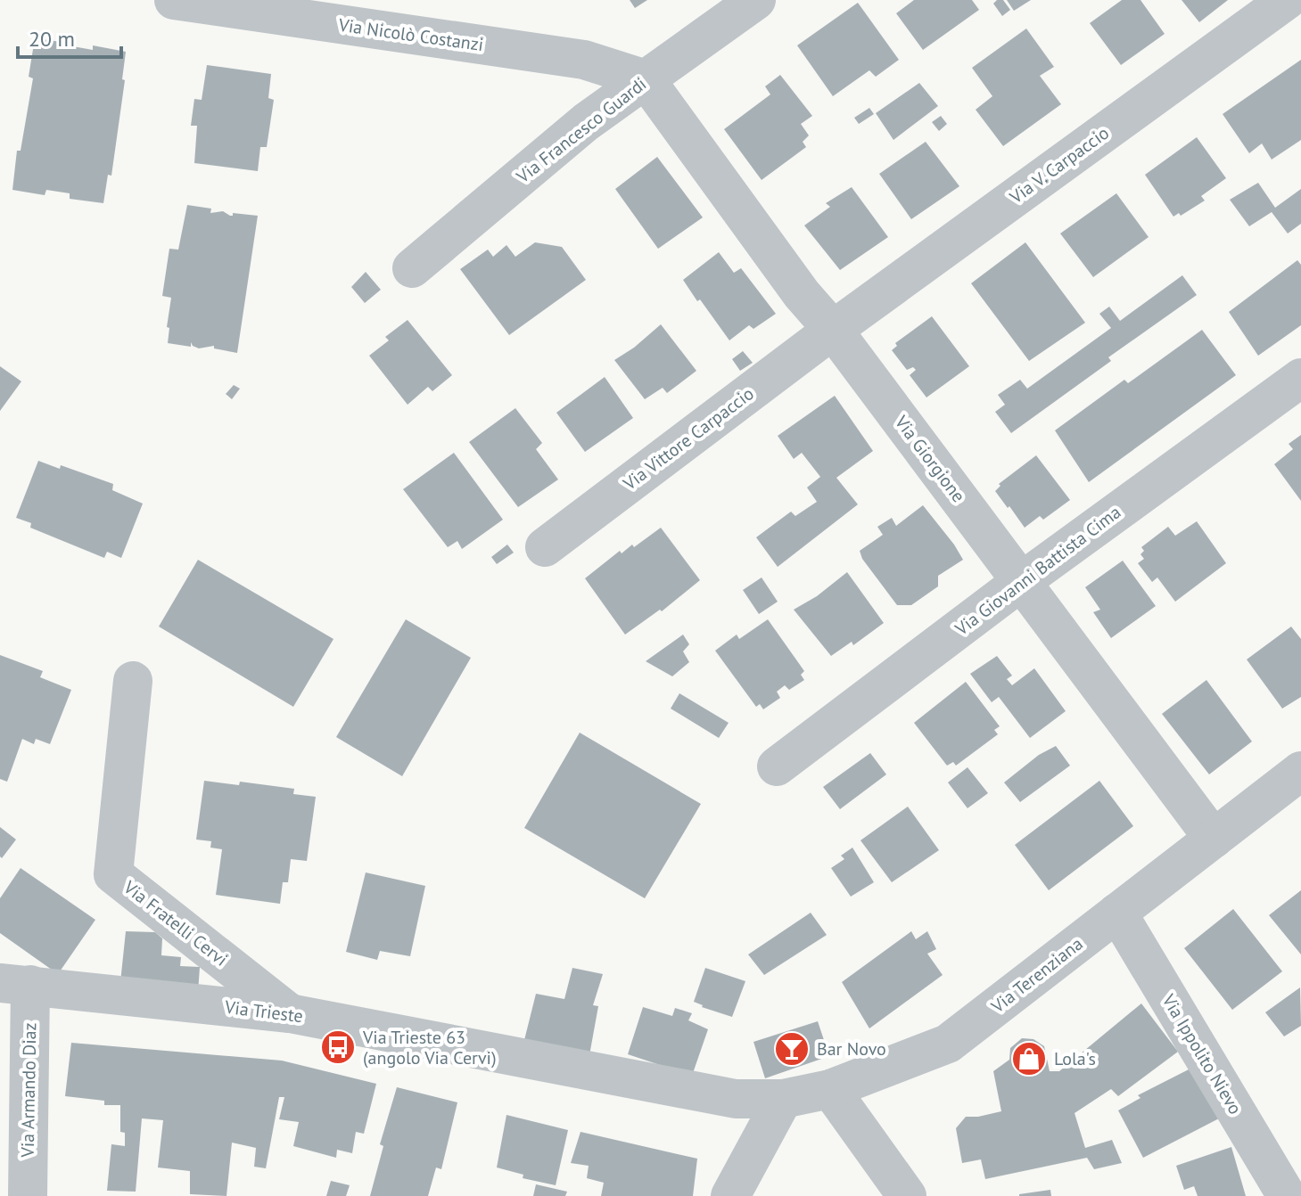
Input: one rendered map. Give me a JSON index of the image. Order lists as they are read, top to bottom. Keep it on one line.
{"streets":{"street":["Via Nicolò Costanzi","Via Francesco Guardi","Via V. Carpaccio","Via Vittore Carpaccio","Via Giorgione","Via Giovanni Battista Cima","Via Fratelli Cervi","Via Terenziana","Via Trieste","Via Ippolito Nievo","Via Armando Diaz"]},"crossings":[["Via Nicolò Costanzi","Via Francesco Guardi"],["Via Nicolò Costanzi","Via Giorgione"],["Via Francesco Guardi","Via Giorgione"],["Via V. Carpaccio","Via Vittore Carpaccio"],["Via V. Carpaccio","Via Giorgione"],["Via Vittore Carpaccio","Via Giorgione"],["Via Giorgione","Via Giovanni Battista Cima"],["Via Giorgione","Via Terenziana"],["Via Fratelli Cervi","Via Trieste"],["Via Terenziana","Via Trieste"],["Via Terenziana","Via Ippolito Nievo"],["Via Trieste","Via Armando Diaz"]],"places":{"bus stop":["Via Trieste 63 (angolo Via Cervi)"],"bar":["Bar Novo"],"shop":["Lola's"]},"scale_bar":"20 m"}
